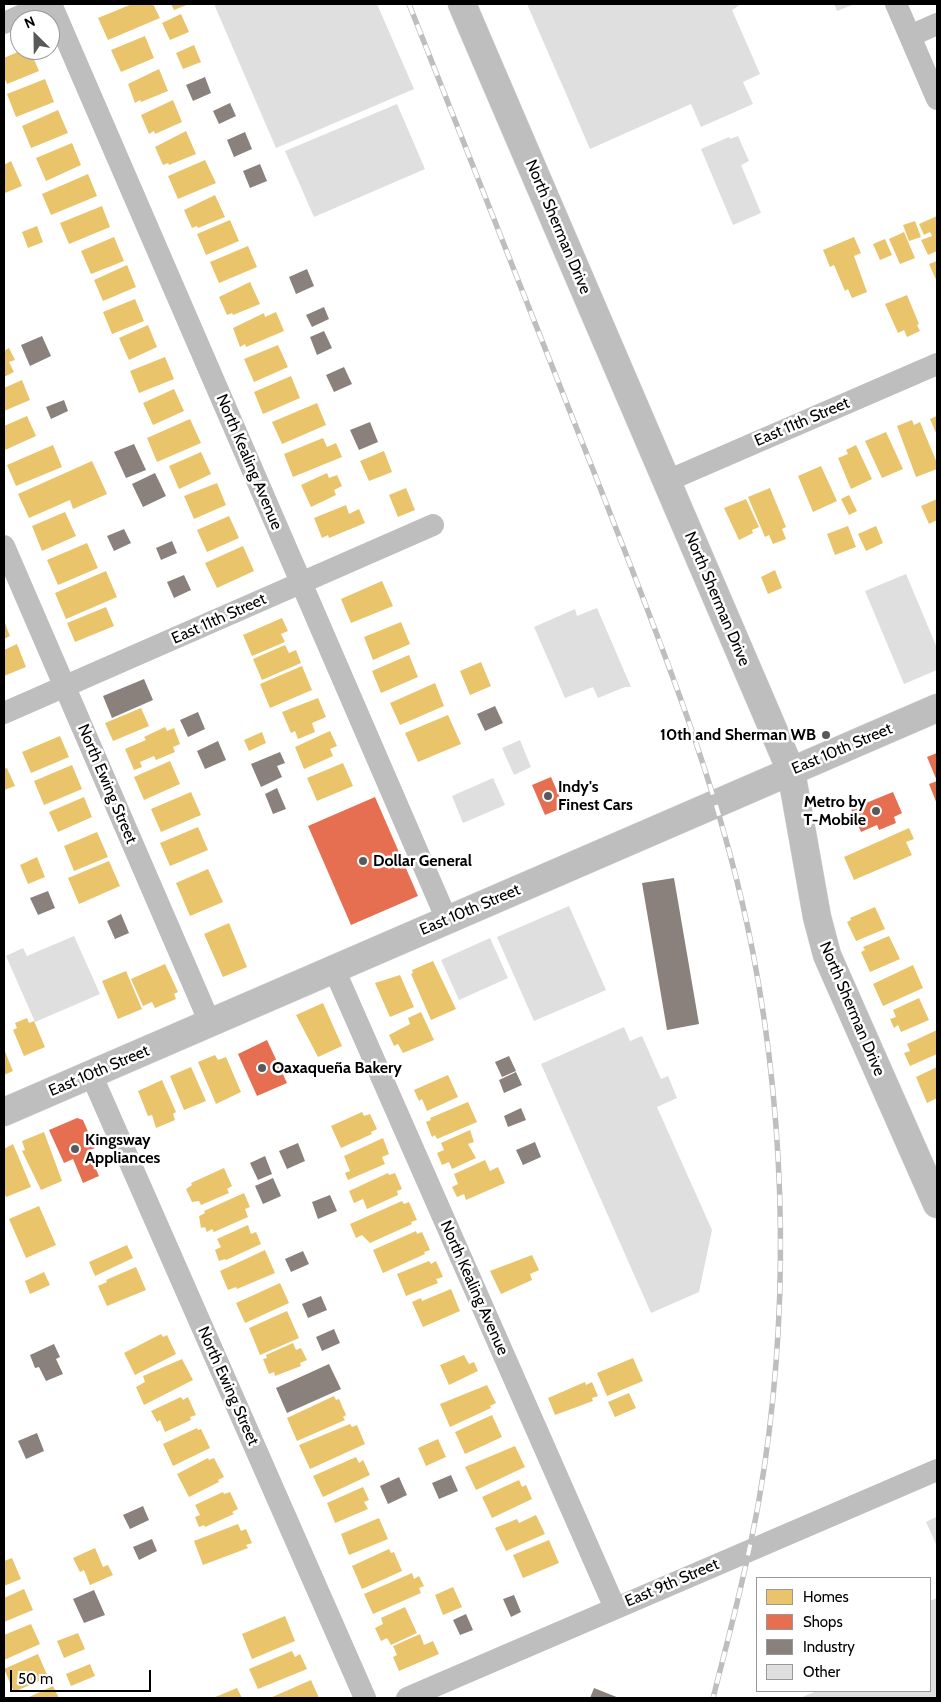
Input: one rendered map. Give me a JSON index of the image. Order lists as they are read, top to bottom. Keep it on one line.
{"streets":{"main road":["North Sherman Drive","East 10th Street"],"street":["East 11th Street","North Kealing Avenue","North Ewing Street","East 9th Street"]},"crossings":[["North Sherman Drive","East 11th Street"],["North Sherman Drive","East 10th Street"],["East 11th Street","North Kealing Avenue"],["East 11th Street","North Ewing Street"],["North Kealing Avenue","East 10th Street"],["North Kealing Avenue","East 9th Street"],["East 10th Street","North Ewing Street"]],"places":["10th and Sherman WB","Indy's Finest Cars","Metro by T-Mobile","Dollar General","Oaxaqueña Bakery","Kingsway Appliances"],"legend":["Homes","Shops","Industry","Other"],"scale_bar":"50 m","north":"top left"}
